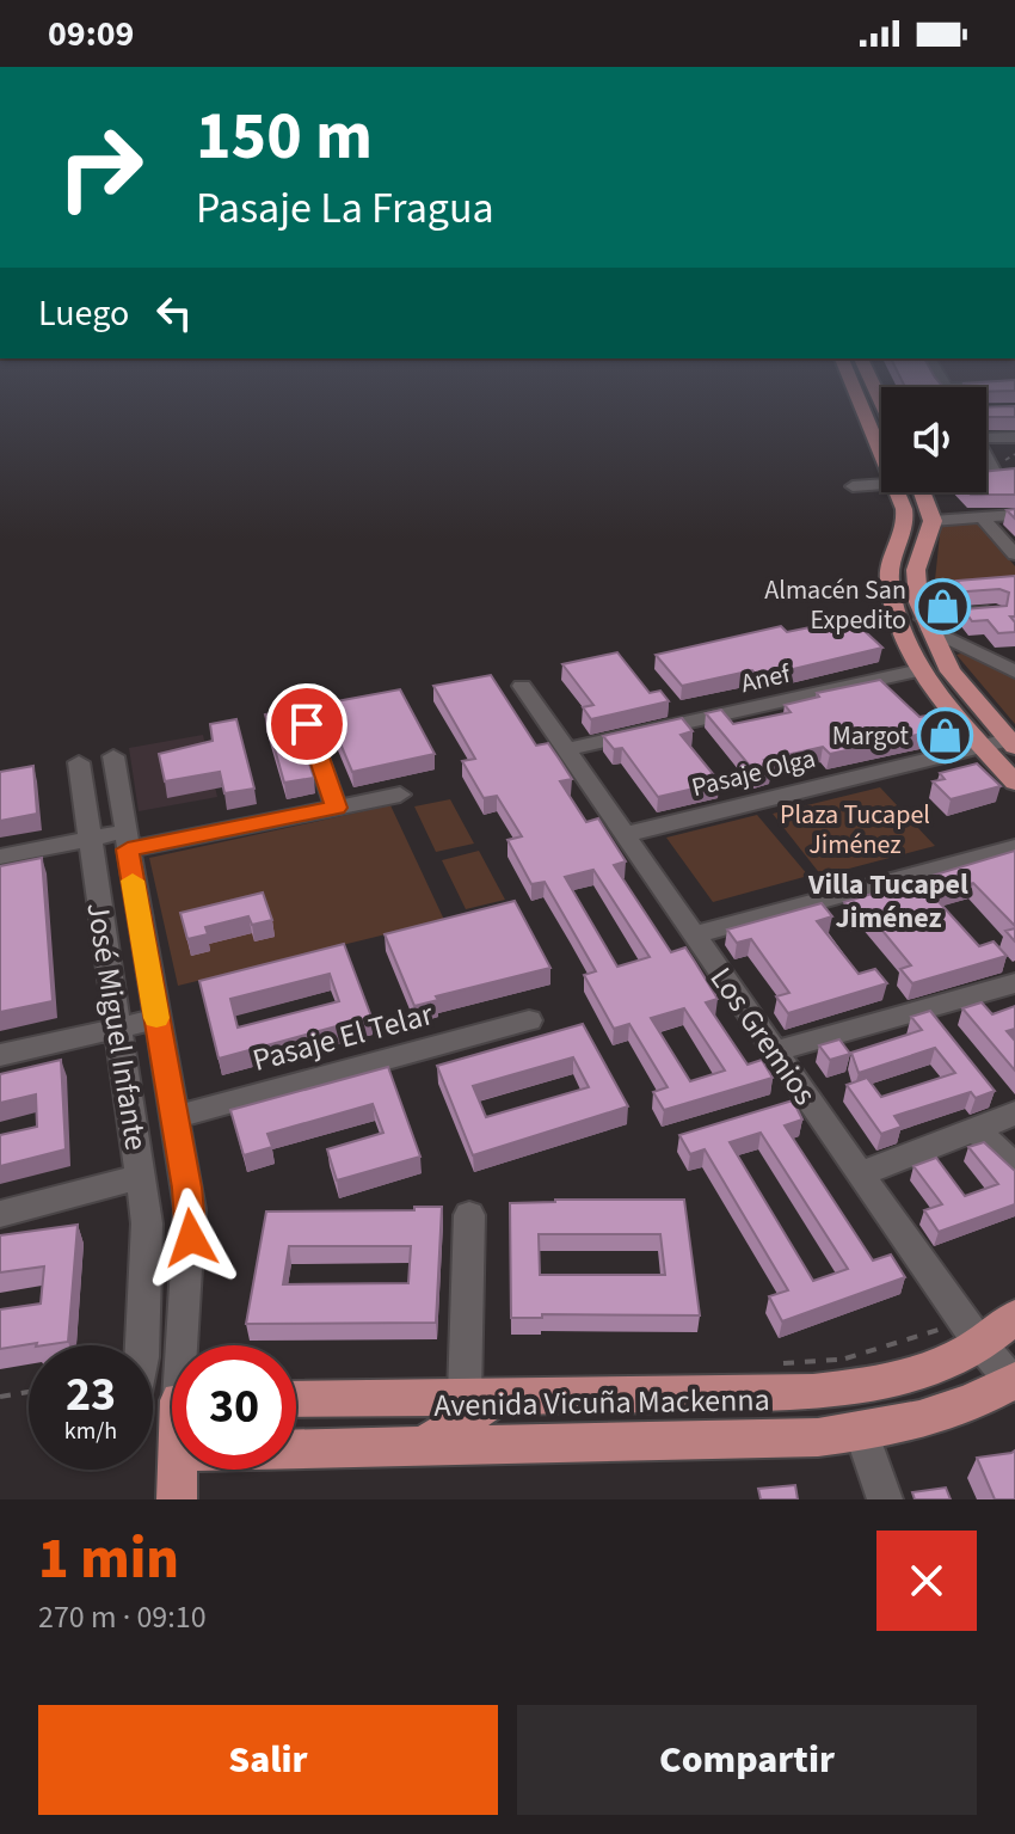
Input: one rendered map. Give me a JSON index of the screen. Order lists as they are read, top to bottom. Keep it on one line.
{"streets":{"main road":["Avenida Vicuña Mackenna"],"street":["Anef","Pasaje Olga","José Miguel Infante","Los Gremios","Pasaje El Telar"]},"crossings":[["Anef","Los Gremios"],["Pasaje Olga","Los Gremios"],["José Miguel Infante","Pasaje El Telar"],["Los Gremios","Avenida Vicuña Mackenna"]],"districts":["Villa Tucapel Jiménez"],"parks":["Plaza Tucapel Jiménez"],"places":{"shop":["Almacén San Expedito","Margot"]},"page":{"status":"09:09","turn":["150 m","Pasaje La Fragua"],"then":"Luego","speed":"23 km/h","limit":"30","heading":["1 min","270 m · 09:10"],"buttons":["Salir","Compartir"]}}
